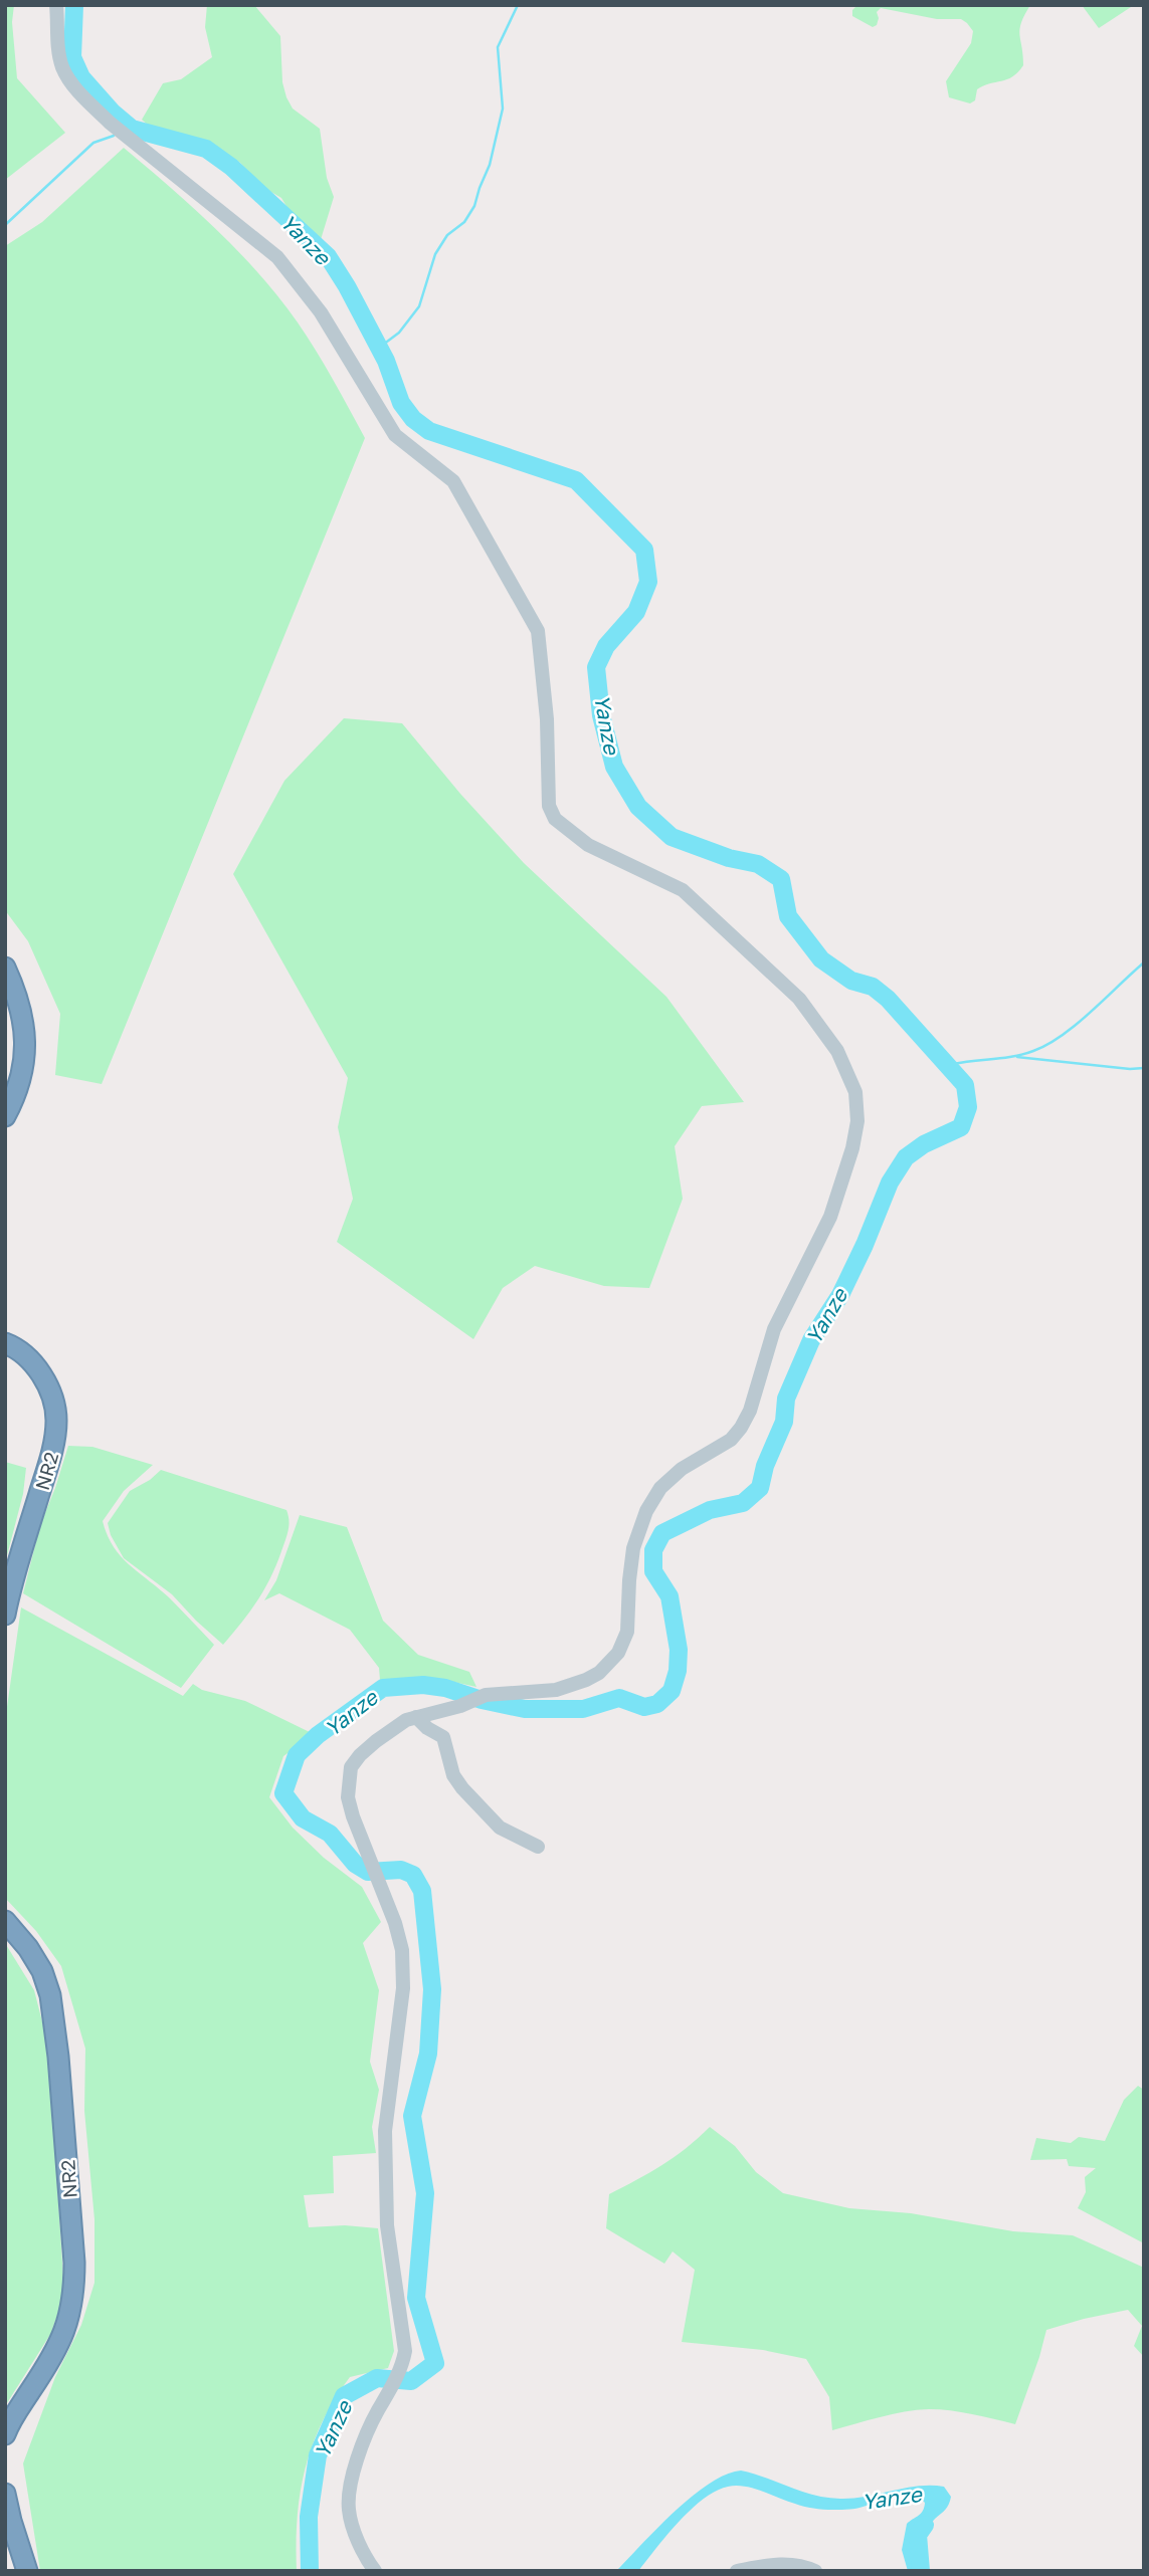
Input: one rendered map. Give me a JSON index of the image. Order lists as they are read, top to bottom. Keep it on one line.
{"streets":{"highway":["NR2"]},"water":["Yanze"]}
